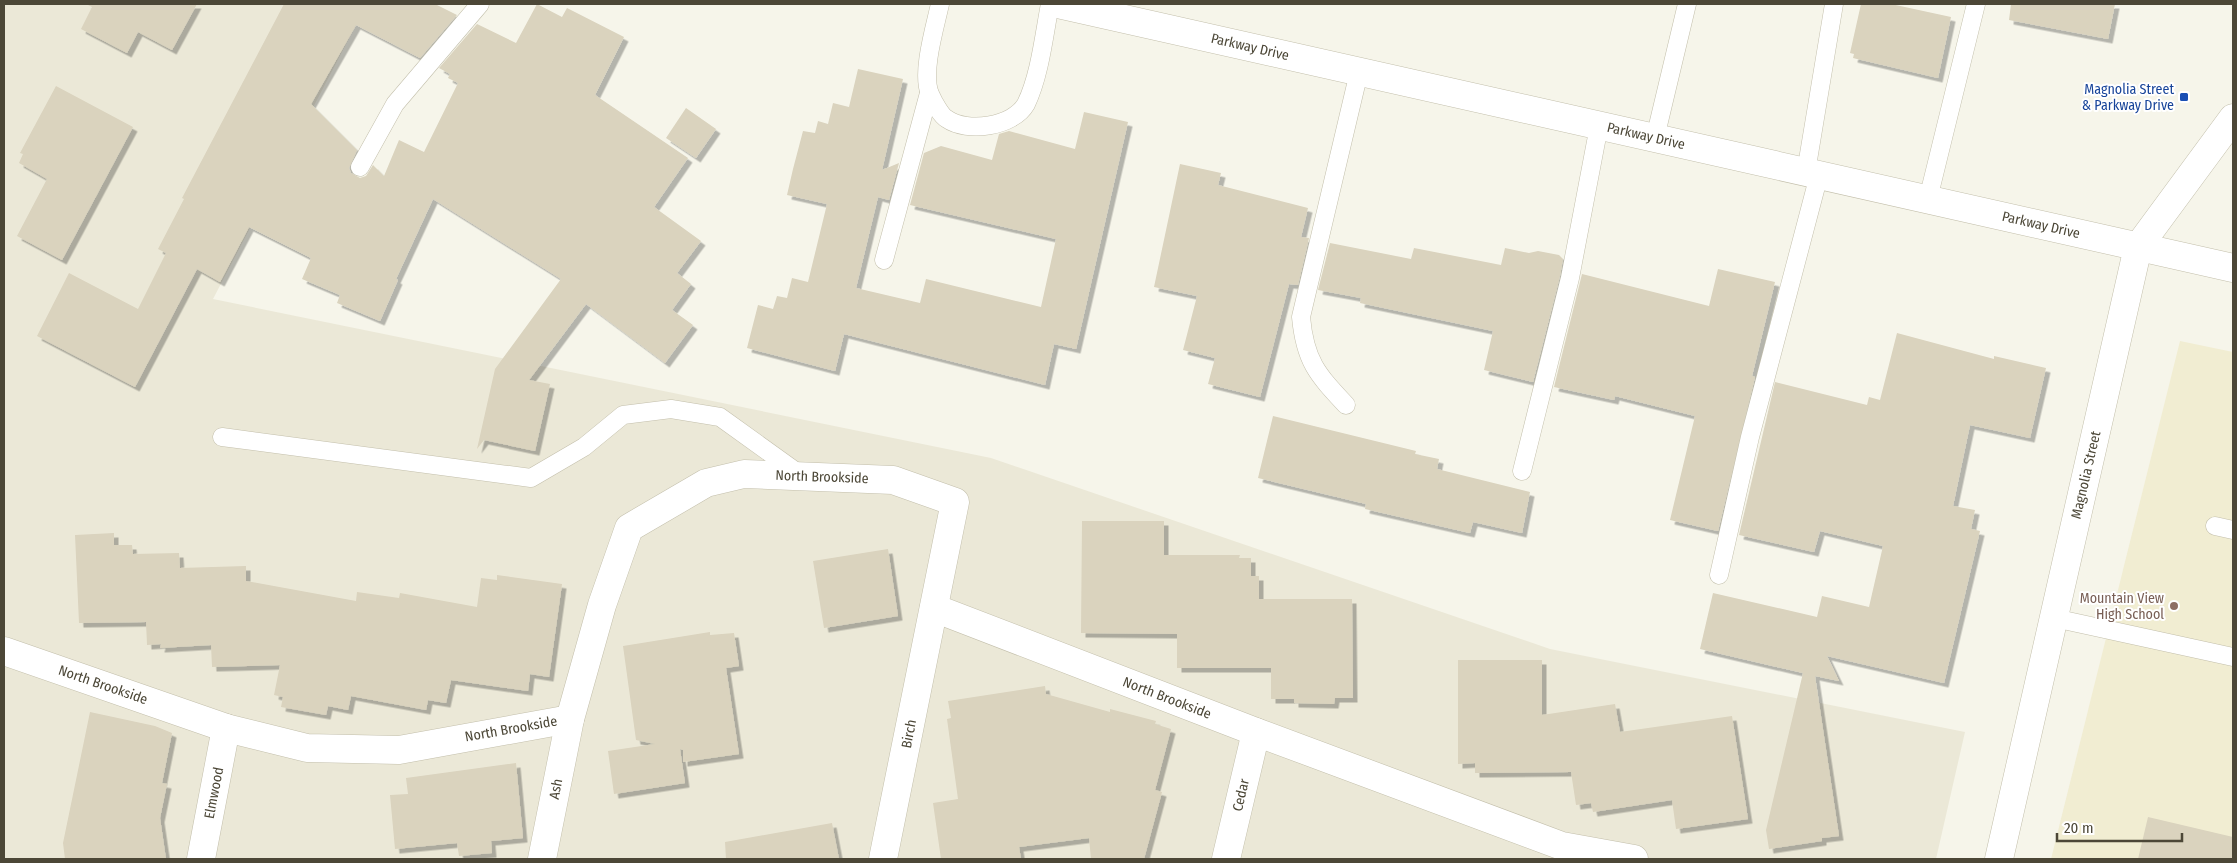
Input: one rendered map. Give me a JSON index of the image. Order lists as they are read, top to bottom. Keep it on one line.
{"streets":{"street":["Parkway Drive","Magnolia Street","North Brookside","Birch","Ash","Elmwood","Cedar"]},"crossings":[["Parkway Drive","Magnolia Street"],["North Brookside","Birch"],["North Brookside","Ash"],["North Brookside","Elmwood"],["North Brookside","Cedar"]],"places":{"transit":["Magnolia Street & Parkway Drive"],"other":["Mountain View High School"]},"scale_bar":"20 m"}
